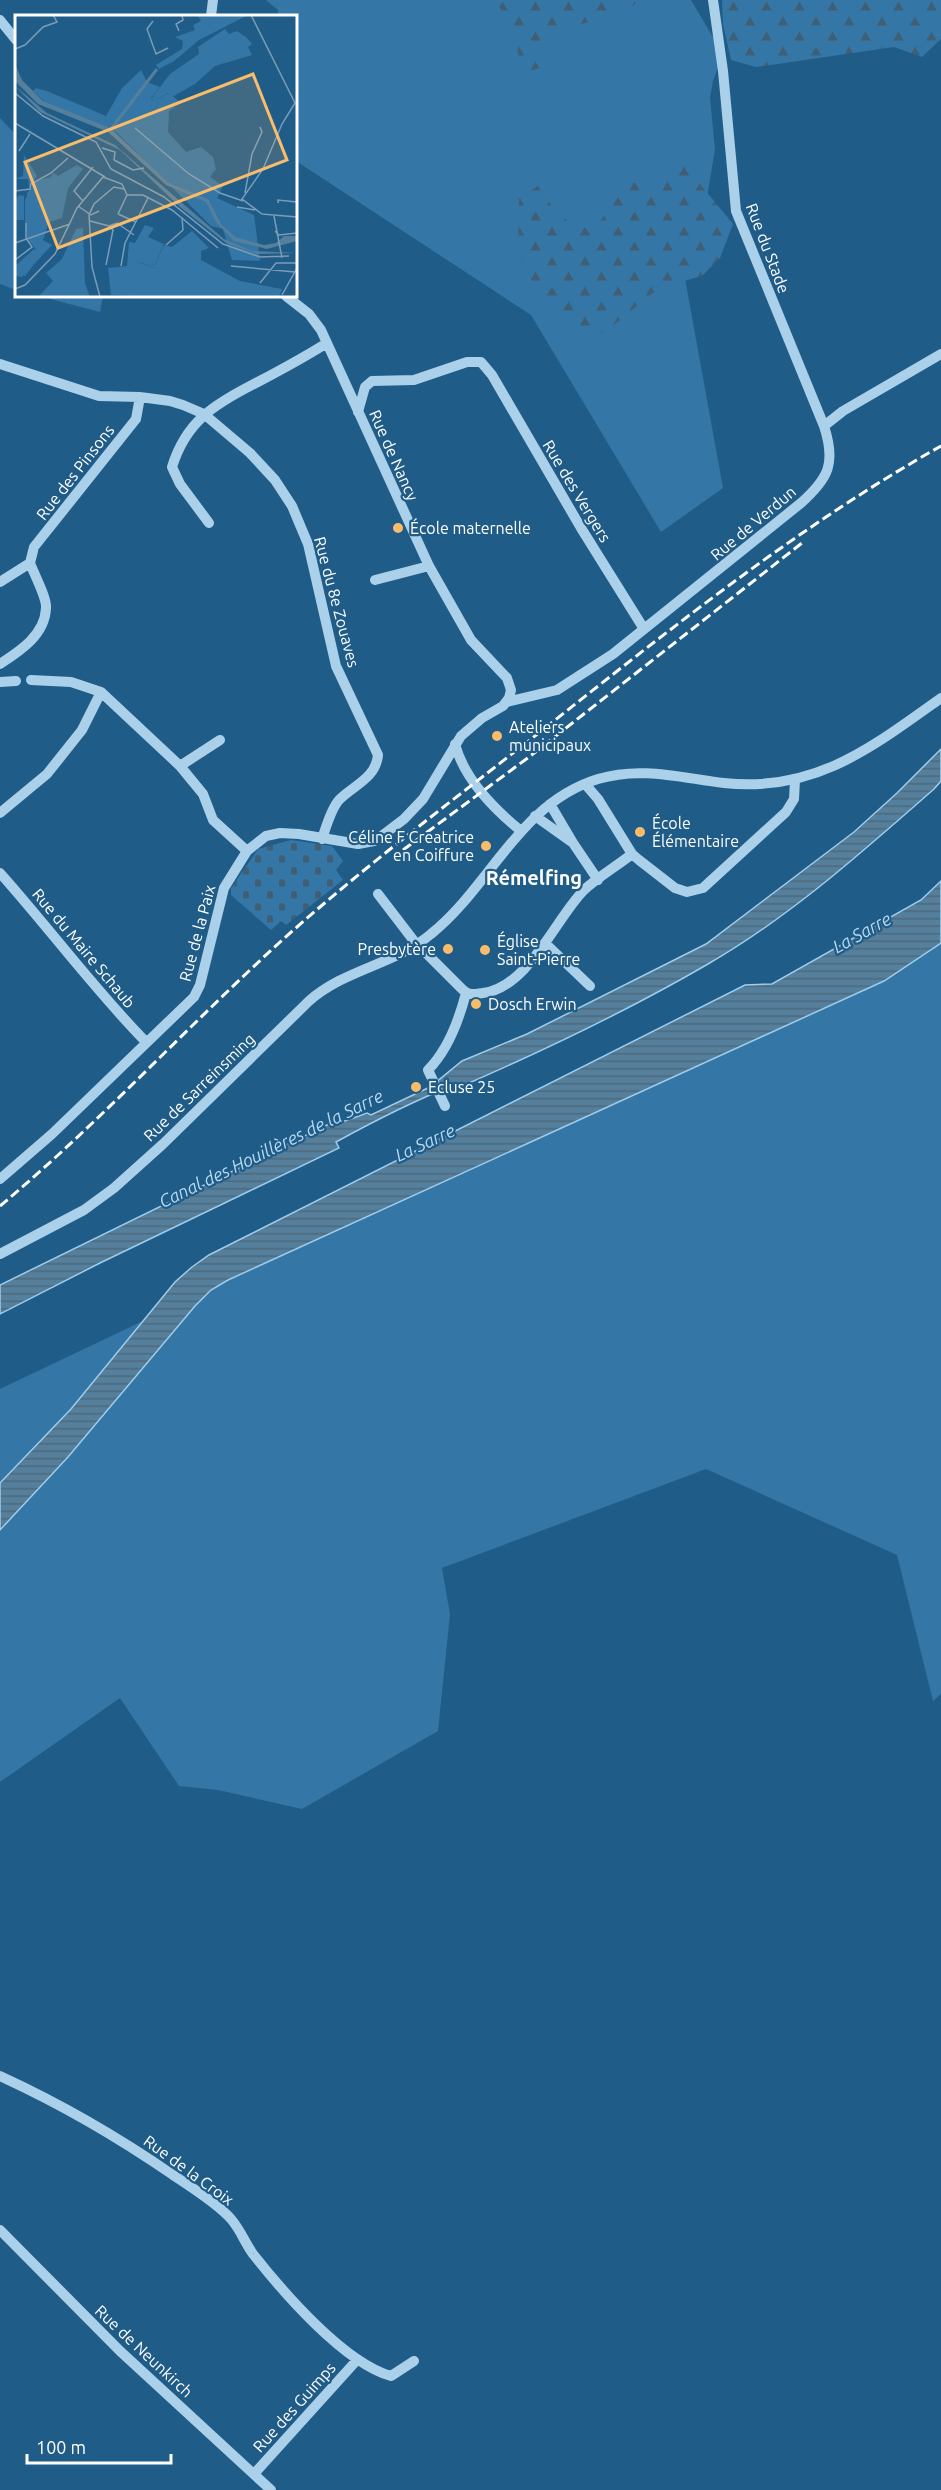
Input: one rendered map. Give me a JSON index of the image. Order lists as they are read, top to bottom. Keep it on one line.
{"streets":{"street":["Rue du Stade","Rue de Nancy","Rue des Pinsons","Rue des Vergers","Rue de Verdun","Rue du 8e Zouaves","Rue de la Paix","Rue du Maire Schaub","Rue de Sarreinsming","Rue de la Croix","Rue de Neunkirch","Rue des Guimps"]},"crossings":[["Rue du Stade","Rue de Verdun"],["Rue de Nancy","Rue des Vergers"],["Rue des Pinsons","Rue du 8e Zouaves"],["Rue des Vergers","Rue de Verdun"],["Rue de Verdun","Rue de la Paix"],["Rue du 8e Zouaves","Rue de la Paix"],["Rue de la Paix","Rue du Maire Schaub"],["Rue de la Croix","Rue des Guimps"],["Rue de Neunkirch","Rue des Guimps"]],"districts":["Rémelfing"],"water":["La Sarre","Canal des Houillères de la Sarre"],"places":["École maternelle","Ateliers municipaux","École Élémentaire","Céline F Creatrice en Coiffure","Presbytère","Église Saint-Pierre","Dosch Erwin","Ecluse 25"],"scale_bar":"100 m"}
